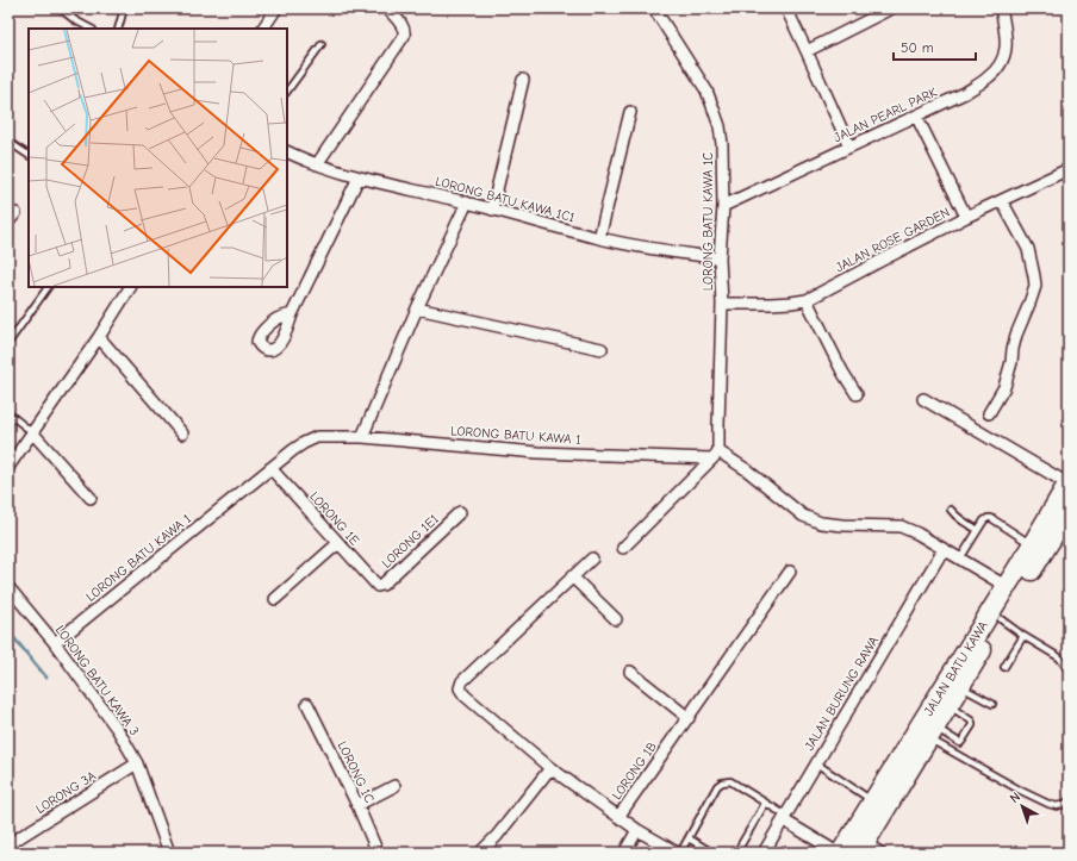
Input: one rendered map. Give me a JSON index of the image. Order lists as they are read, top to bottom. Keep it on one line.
{"streets":{"highway":["JALAN BATU KAWA"],"street":["JALAN PEARL PARK","LORONG BATU KAWA 1C1","LORONG BATU KAWA 1C","JALAN ROSE GARDEN","LORONG BATU KAWA 1","LORONG 1E","LORONG 1E1","LORONG BATU KAWA 3","JALAN BURUNG RAWA","LORONG 1B","LORONG 1C","LORONG 3A"]},"crossings":[["JALAN PEARL PARK","LORONG BATU KAWA 1C"],["LORONG BATU KAWA 1C1","LORONG BATU KAWA 1C"],["LORONG BATU KAWA 1C","JALAN ROSE GARDEN"],["LORONG BATU KAWA 1C","LORONG BATU KAWA 1"],["LORONG BATU KAWA 1","LORONG 1E"],["LORONG BATU KAWA 1","LORONG BATU KAWA 3"],["LORONG 1E","LORONG 1E1"],["LORONG BATU KAWA 3","LORONG 3A"]],"scale_bar":"50 m","north":"top left"}
